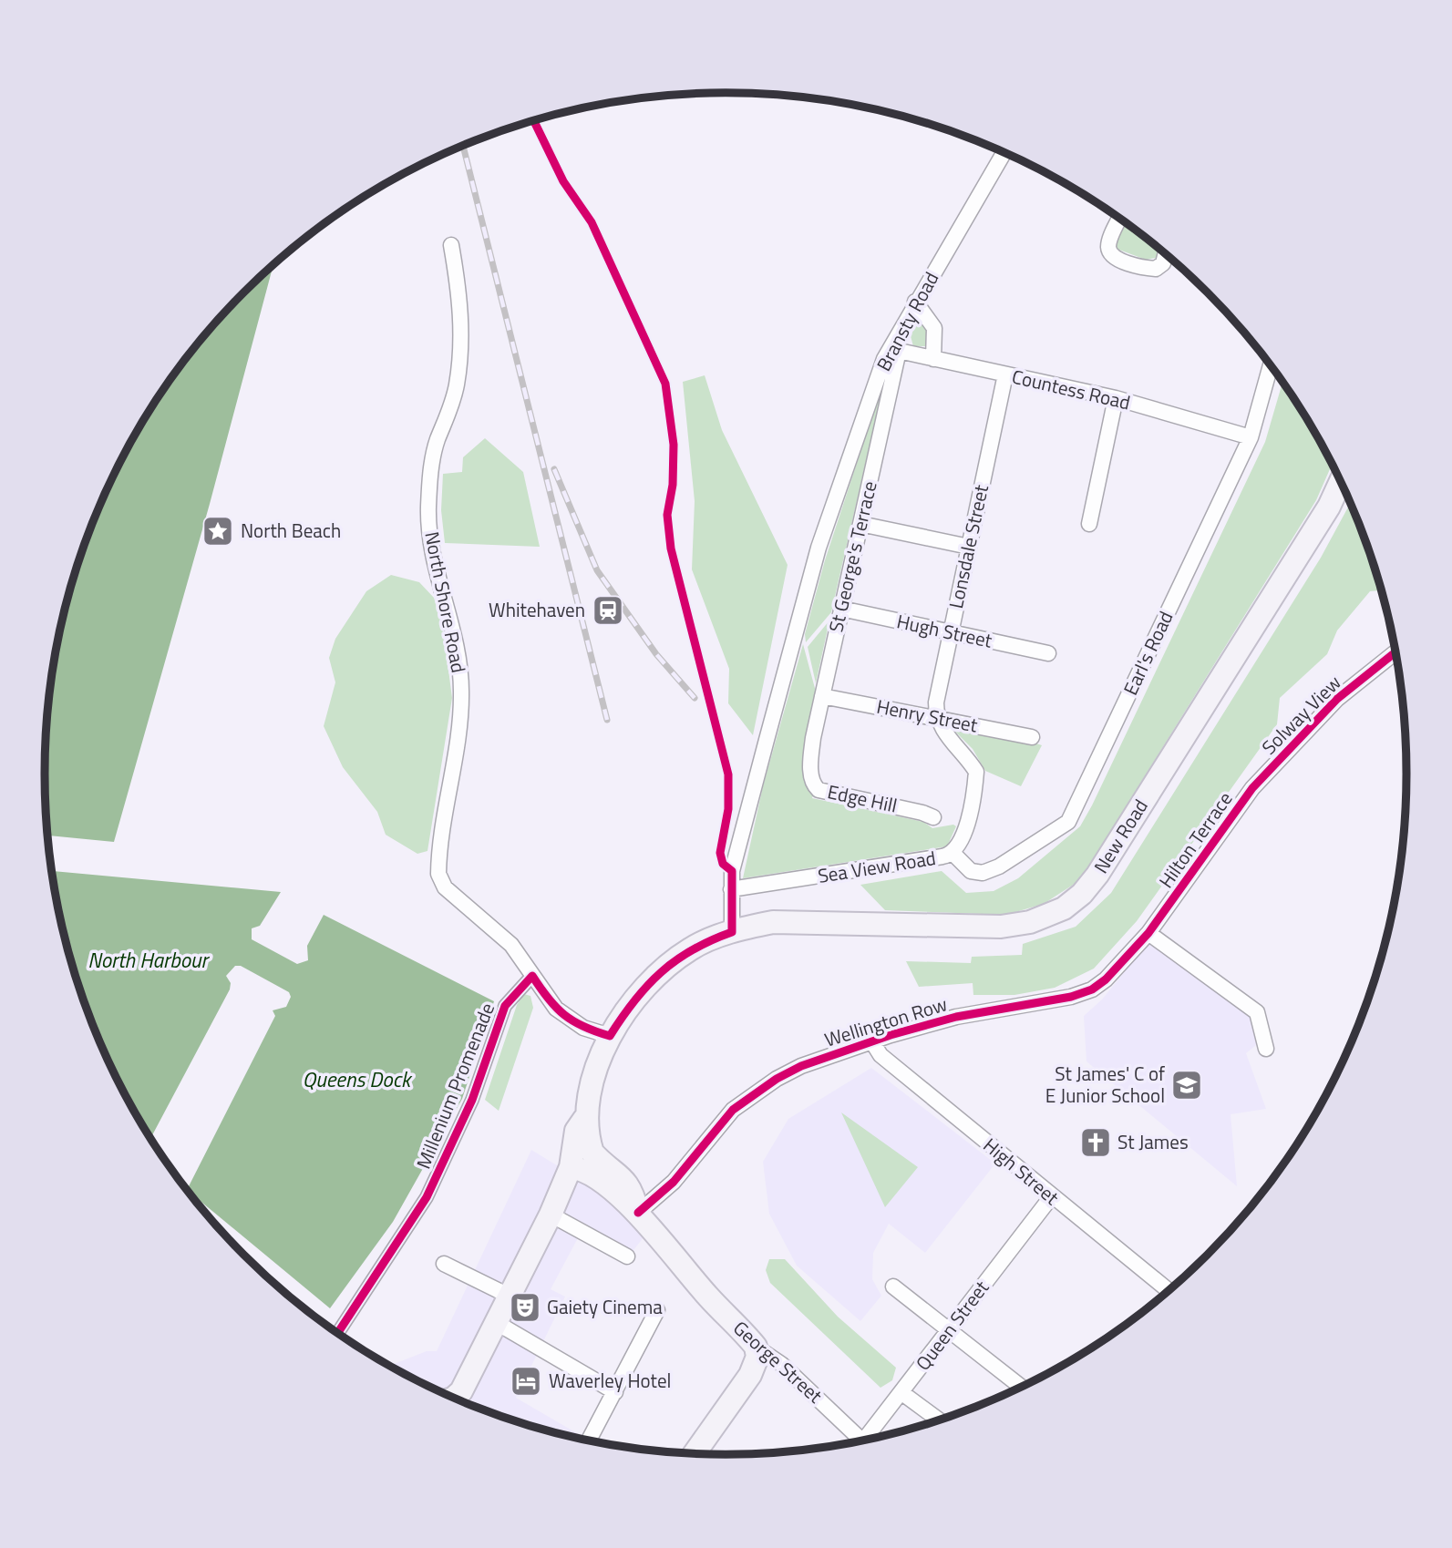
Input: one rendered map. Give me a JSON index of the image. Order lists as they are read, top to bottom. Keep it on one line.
{"streets":{"main road":["New Road","George Street"],"street":["Bransty Road","Countess Road","Lonsdale Street","St George's Terrace","North Shore Road","Hugh Street","Earl's Road","Solway View","Henry Street","Edge Hill","Hilton Terrace","Sea View Road","Wellington Row","Millenium Promenade","High Street","Queen Street"]},"crossings":[["Bransty Road","Countess Road"],["Bransty Road","St George's Terrace"],["Bransty Road","New Road"],["Bransty Road","Sea View Road"],["Countess Road","Lonsdale Street"],["Countess Road","St George's Terrace"],["Countess Road","Earl's Road"],["Lonsdale Street","Hugh Street"],["Lonsdale Street","Henry Street"],["Lonsdale Street","Sea View Road"],["St George's Terrace","Hugh Street"],["St George's Terrace","Henry Street"],["St George's Terrace","Edge Hill"],["North Shore Road","New Road"],["North Shore Road","Millenium Promenade"],["Earl's Road","Sea View Road"],["Solway View","Hilton Terrace"],["Henry Street","Sea View Road"],["Hilton Terrace","Wellington Row"],["Wellington Row","High Street"],["Wellington Row","George Street"],["High Street","Queen Street"]],"water":["North Harbour","Queens Dock"],"places":{"place":["North Beach"],"station":["Whitehaven"],"school or university":["St James' C of E Junior School"],"church":["St James"],"theatre":["Gaiety Cinema"],"hotel":["Waverley Hotel"]}}
